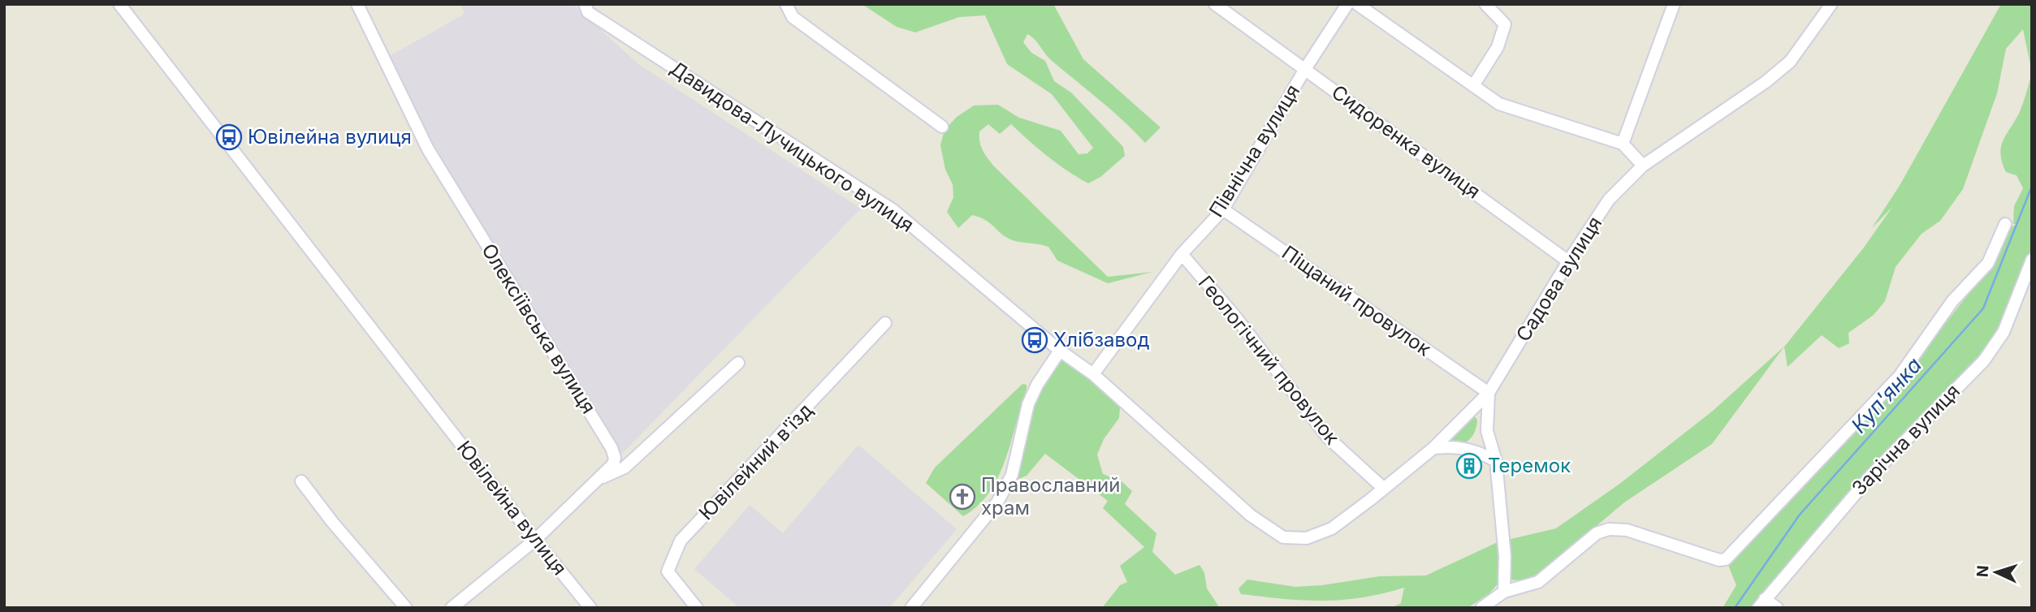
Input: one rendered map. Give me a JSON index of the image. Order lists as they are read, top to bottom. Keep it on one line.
{"streets":{"street":["Сидоренка вулиця","Давидова-Лучицького вулиця","Північна вулиця","Садова вулиця","Піщаний провулок","Олексіївська вулиця","Геологічний провулок","Зарічна вулиця","Ювілейний в'їзд","Ювілейна вулиця"]},"crossings":[["Сидоренка вулиця","Північна вулиця"],["Сидоренка вулиця","Садова вулиця"],["Давидова-Лучицького вулиця","Північна вулиця"],["Давидова-Лучицького вулиця","Садова вулиця"],["Північна вулиця","Піщаний провулок"],["Північна вулиця","Геологічний провулок"],["Садова вулиця","Піщаний провулок"],["Садова вулиця","Геологічний провулок"],["Олексіївська вулиця","Ювілейна вулиця"]],"water":["Куп'янка"],"places":{"bus stop":["Ювілейна вулиця","Хлібзавод"],"building":["Теремок"],"church":["Православний храм"]},"north":"left"}
